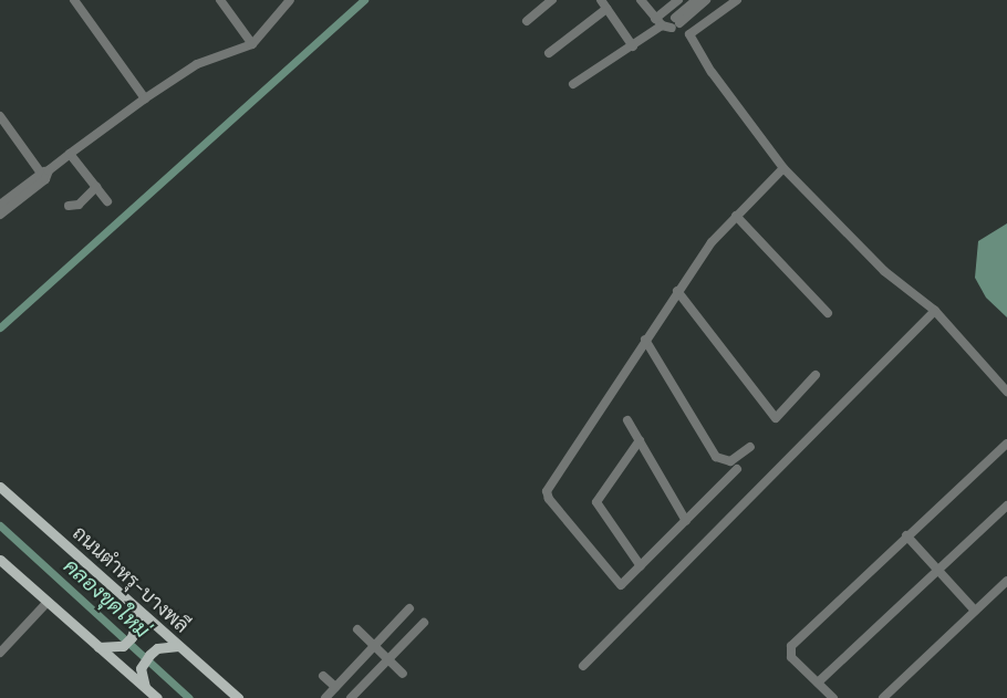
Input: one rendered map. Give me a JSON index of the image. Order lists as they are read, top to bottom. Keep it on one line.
{"streets":{"main road":["ถนนตำหรุ-บางพลี"]},"water":["คลองขุดใหม่"]}
